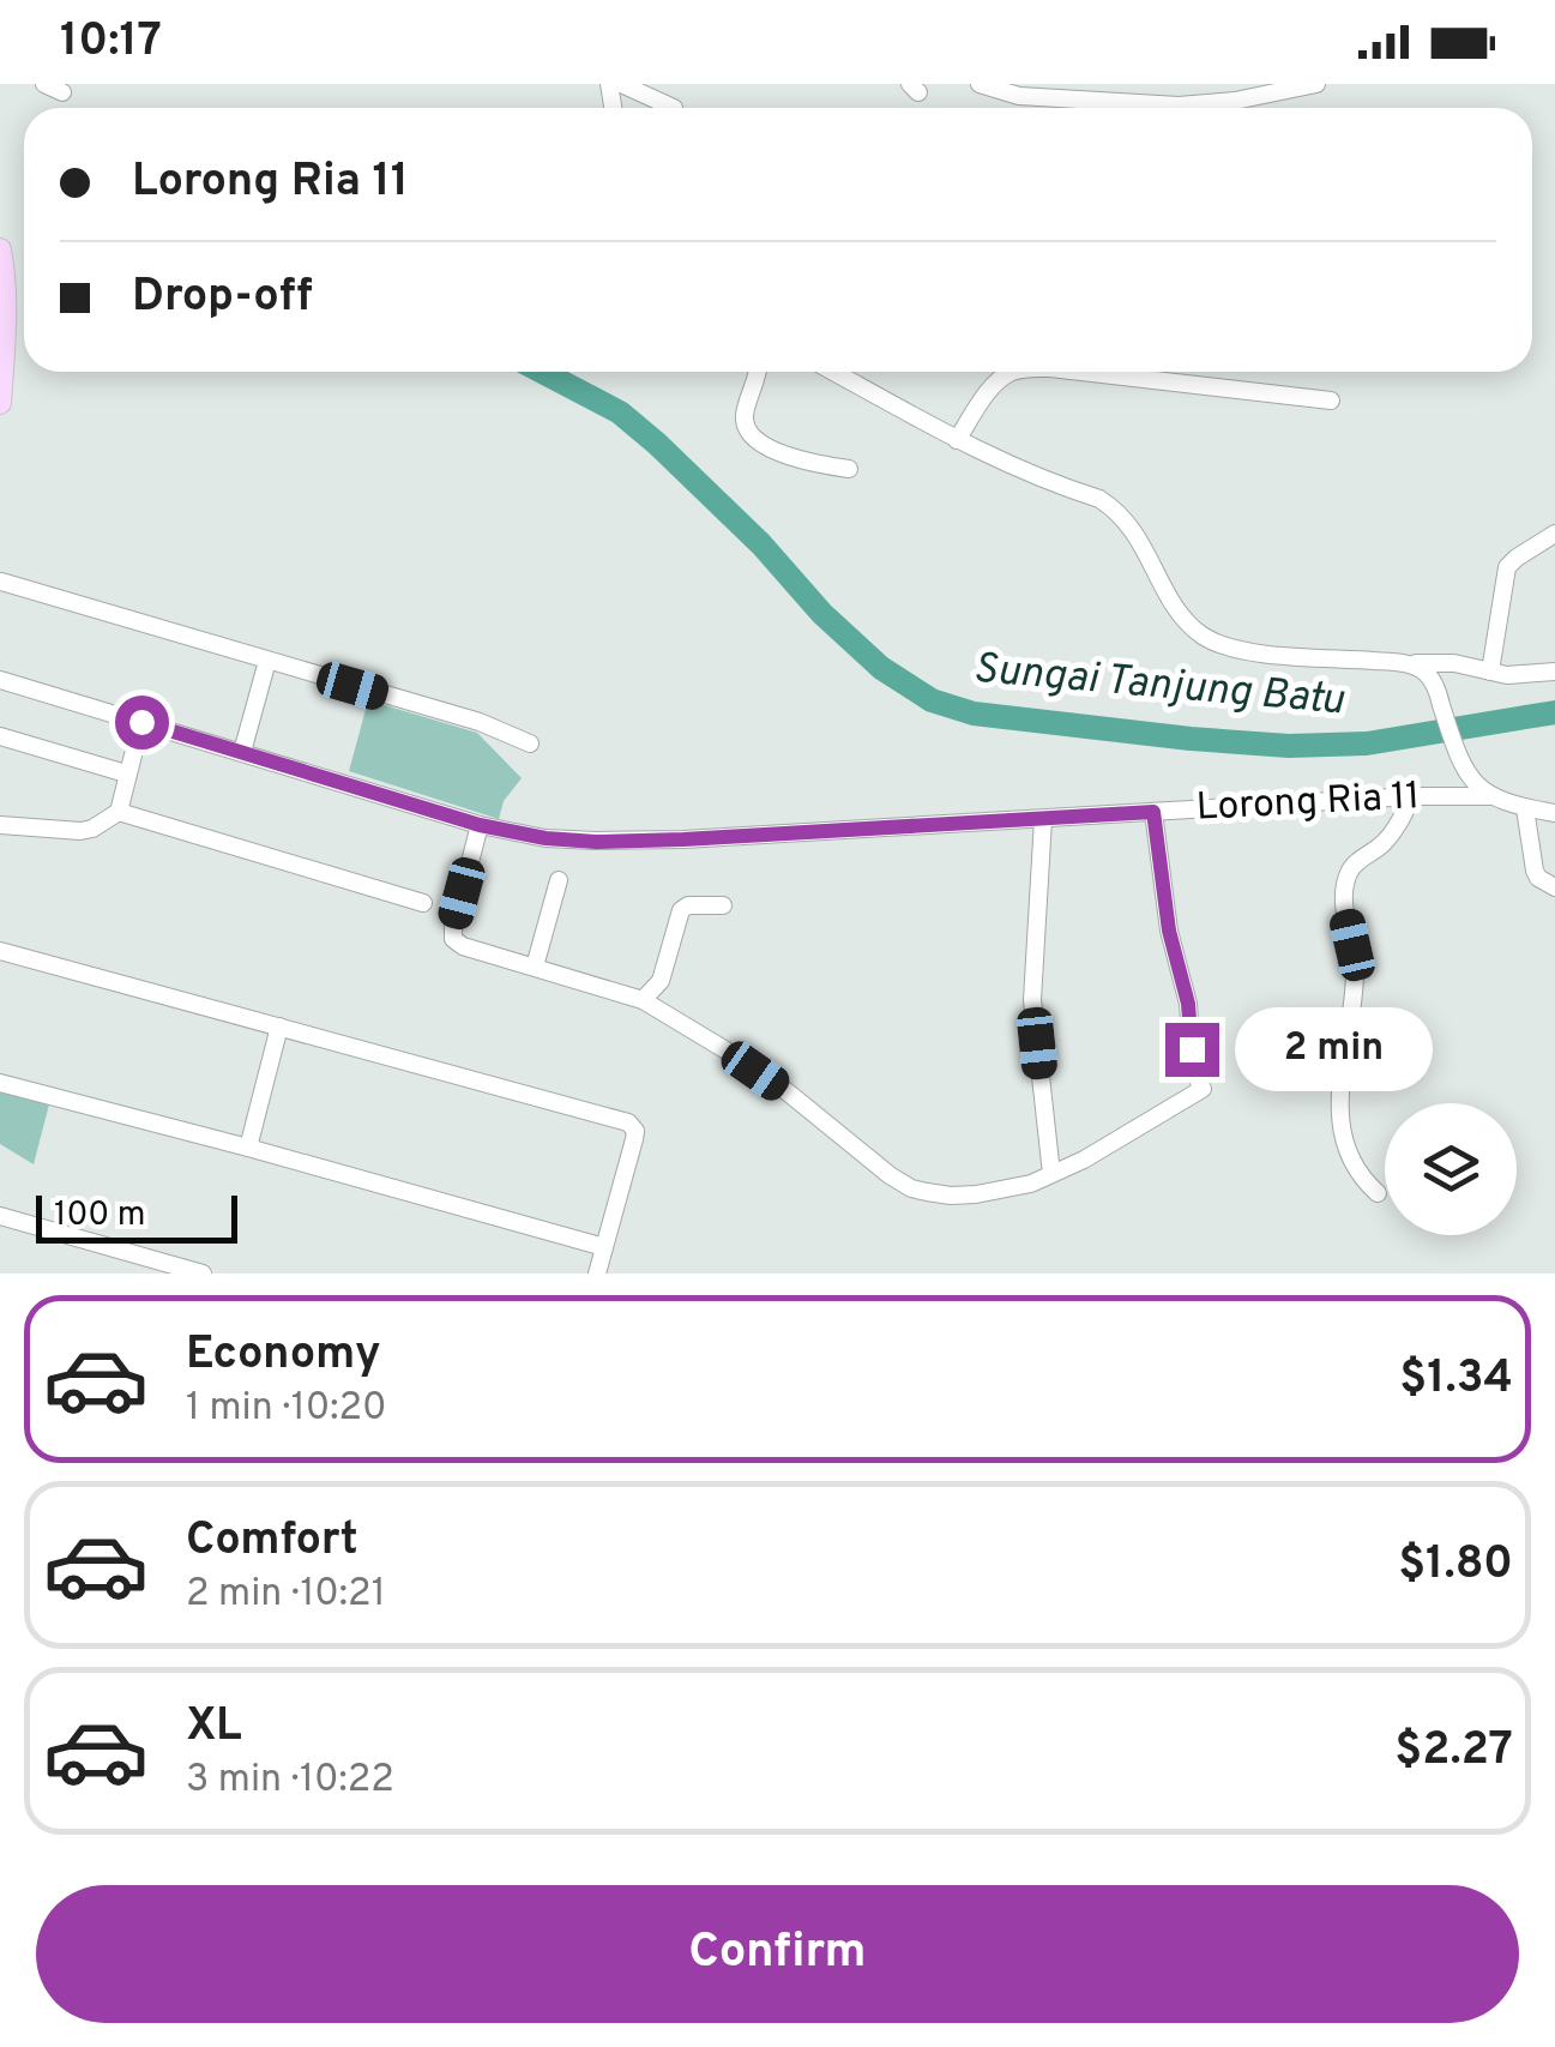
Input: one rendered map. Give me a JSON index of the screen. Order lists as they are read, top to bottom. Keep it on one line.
{"streets":{"street":["Lorong Ria 11"]},"water":["Sungai Tanjung Batu"],"scale_bar":"100 m","page":{"status":"10:17","banner":["Lorong Ria 11","Drop-off"],"bubble":"2 min","scale":"100 m","list":[{"name":"Economy","note":"1 min · 10:20","value":"$1.34"},{"name":"Comfort","note":"2 min · 10:21","value":"$1.80"},{"name":"XL","note":"3 min · 10:22","value":"$2.27"}],"buttons":"Confirm"}}
